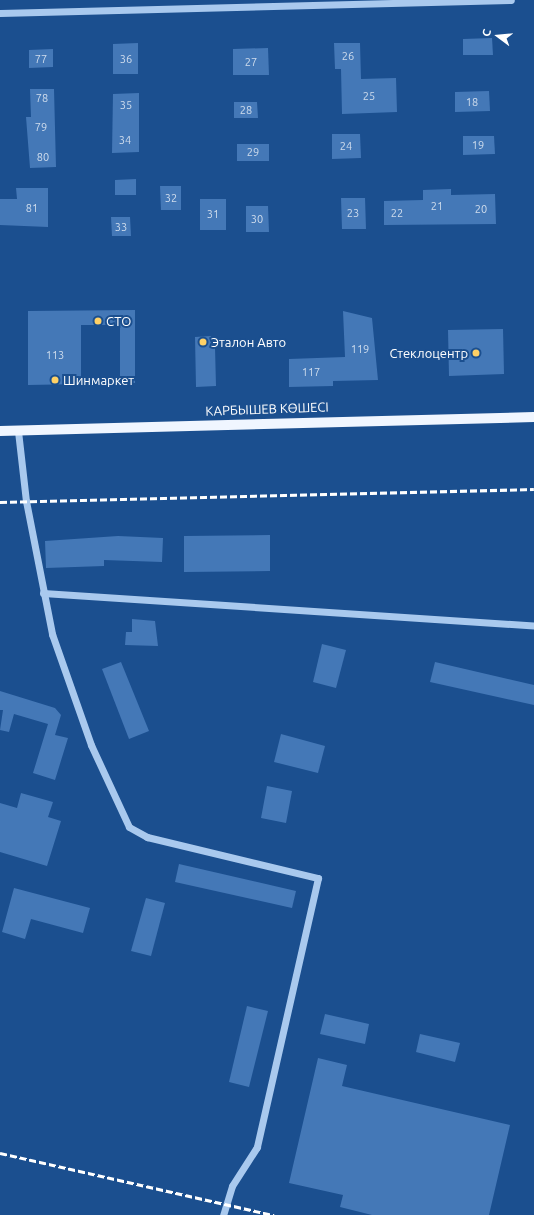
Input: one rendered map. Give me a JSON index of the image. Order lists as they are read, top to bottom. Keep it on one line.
{"streets":{"main road":["КАРБЫШЕВ КӨШЕСІ"]},"places":["СТО","Эталон Авто","Стеклоцентр","Шинмаркет"],"house_numbers":["26","77","36","27","25","78","18","35","28","79","34","19","24","29","80","32","21","81","20","23","22","31","30","33","119","113","117"],"north":"left"}
